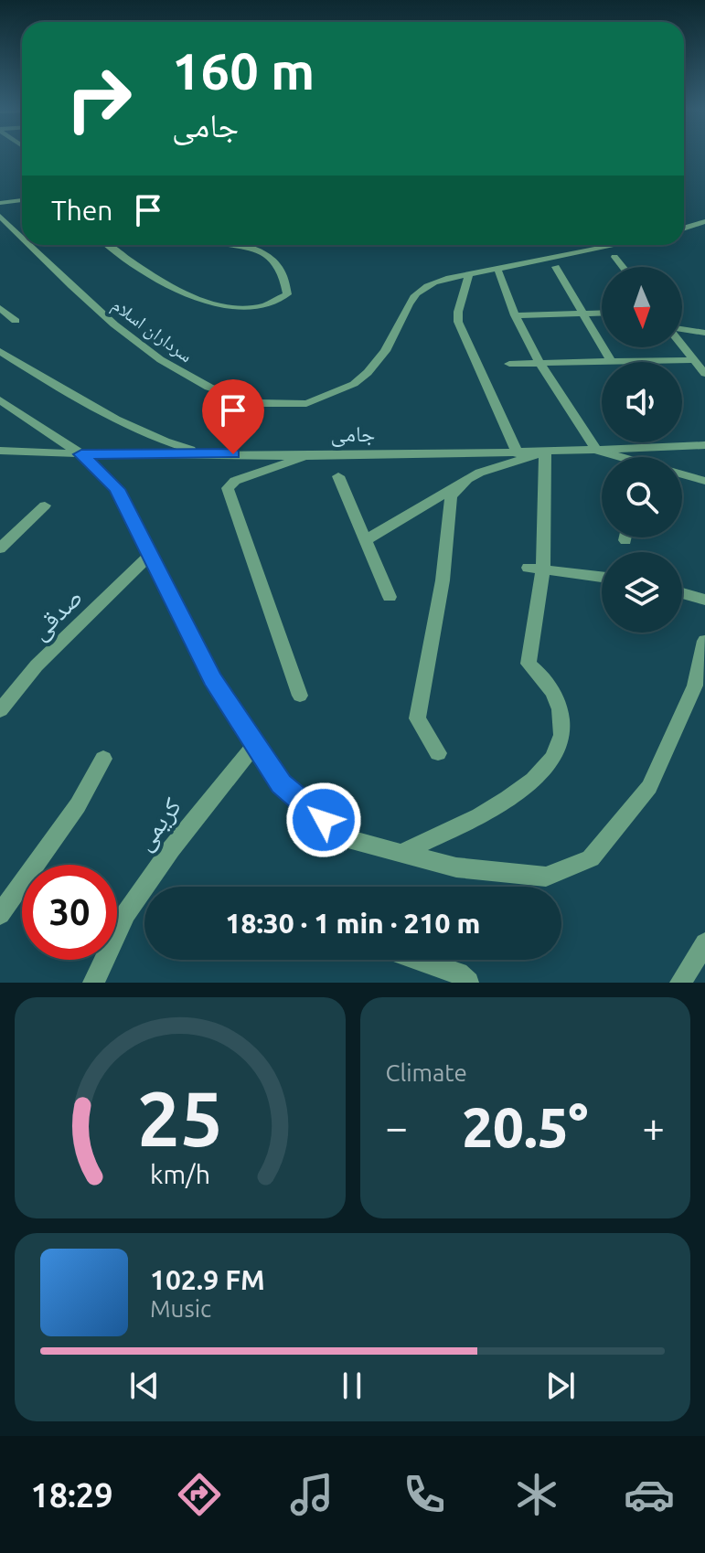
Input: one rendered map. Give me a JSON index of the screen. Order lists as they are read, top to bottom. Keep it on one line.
{"streets":{"street":["سرداران اسلام","جامی","صدقی","کریمی"]},"north":"bottom","page":{"turn":["160 m","جامی"],"then":"Then","limit":"30","trip":"18:30 · 1 min · 210 m","tile":"Climate","heat":["−","20.5°","+"],"song":["102.9 FM","Music"],"tabs":"18:29","gauge":["25","km/h"]}}
